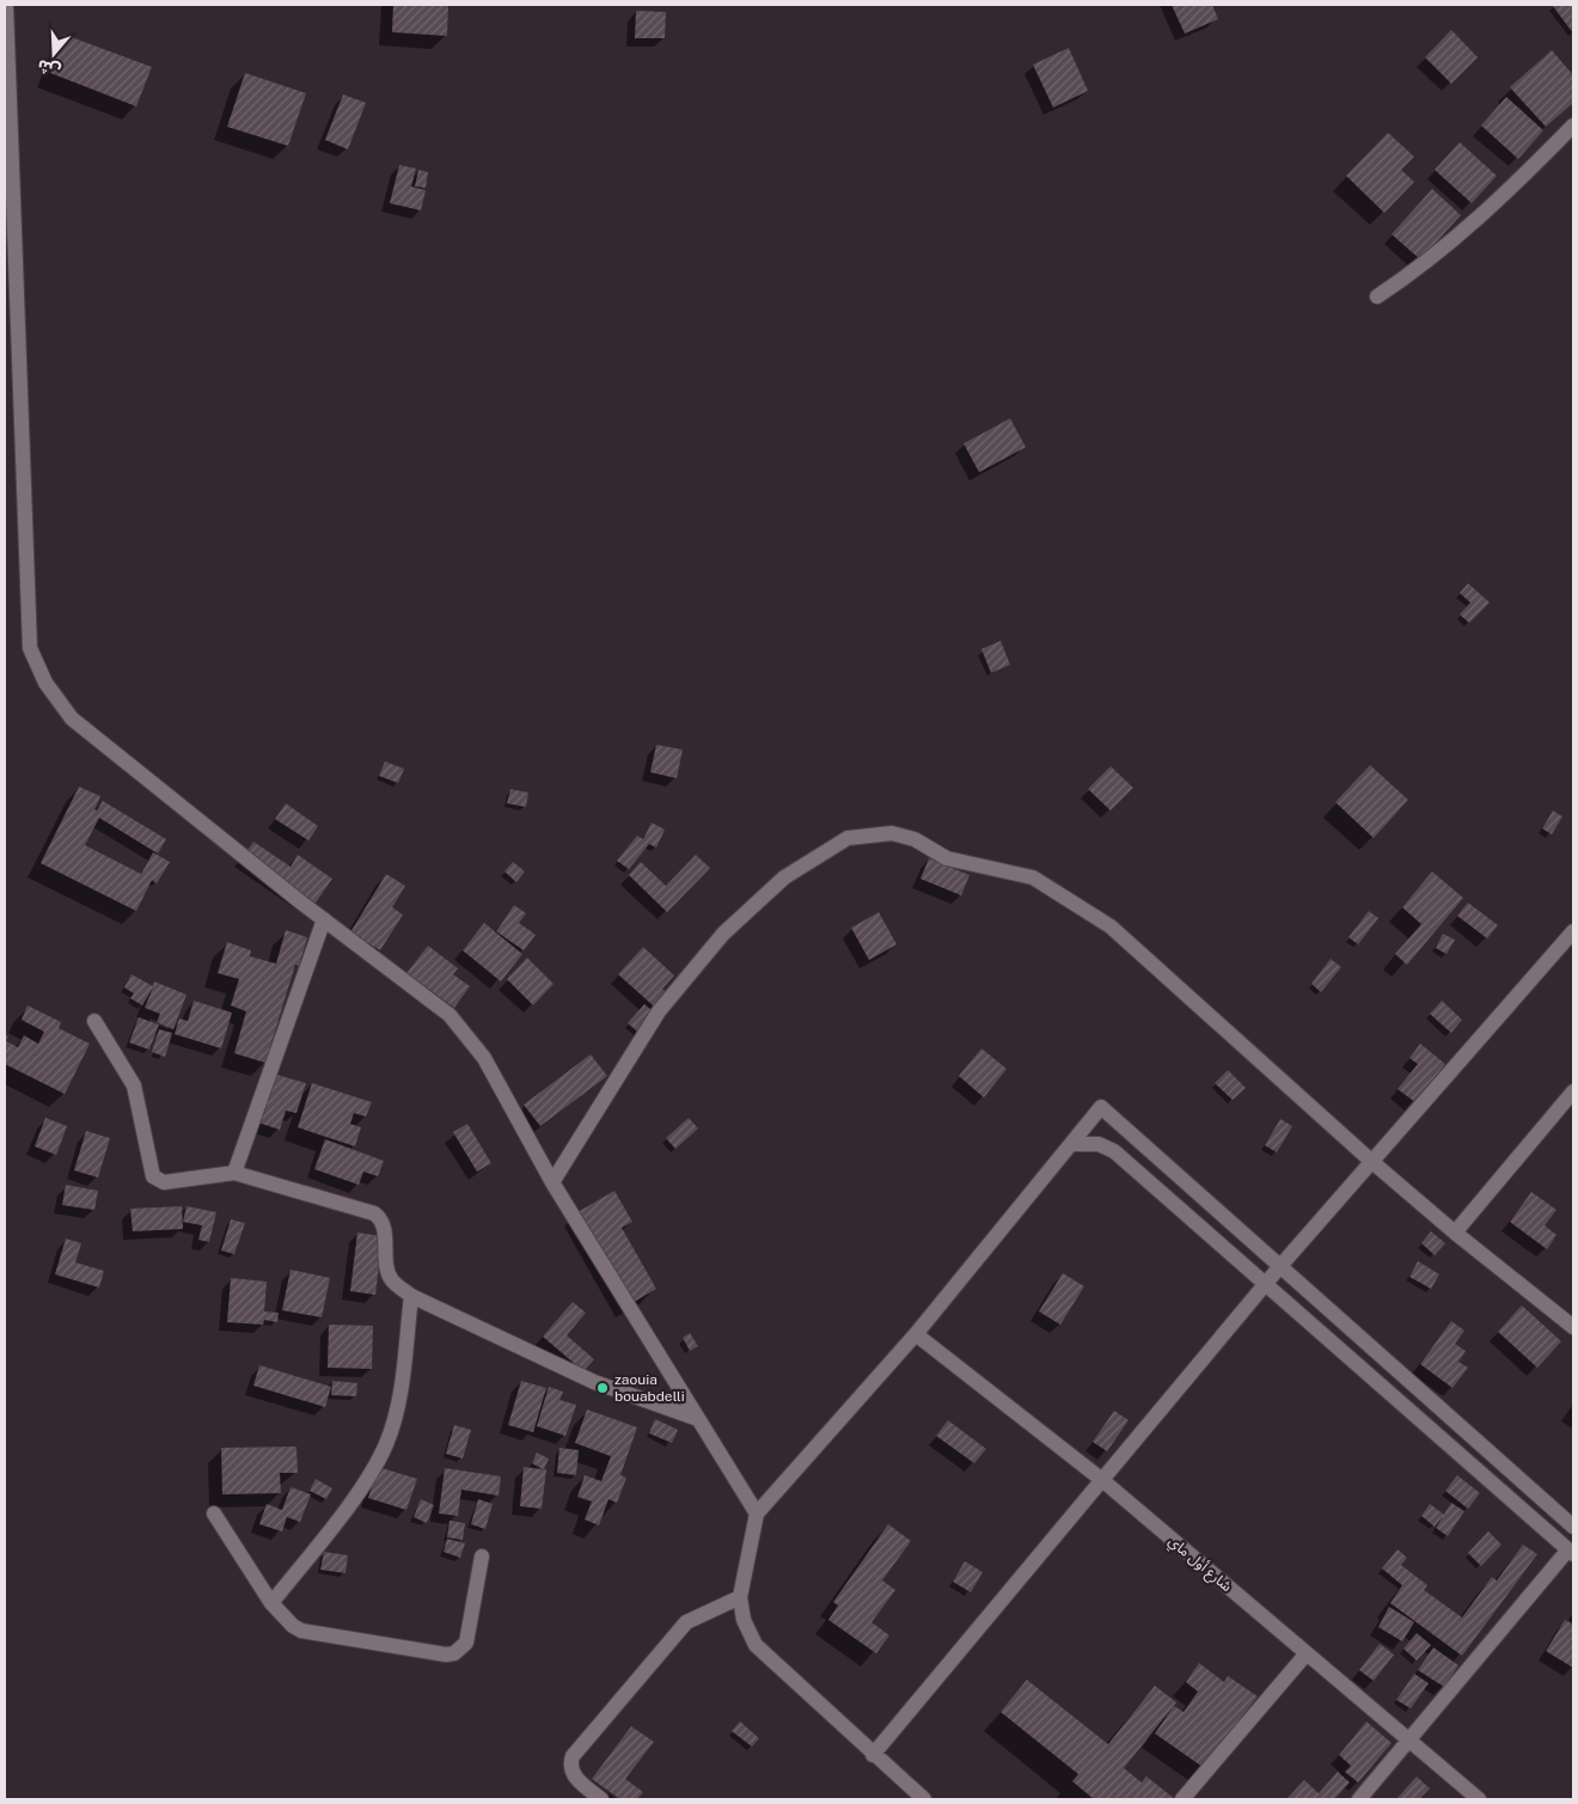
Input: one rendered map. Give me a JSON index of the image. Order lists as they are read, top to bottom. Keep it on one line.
{"streets":{"street":["شارع أول ماي"]},"places":["zaouia bouabdelli"],"north":"bottom"}
